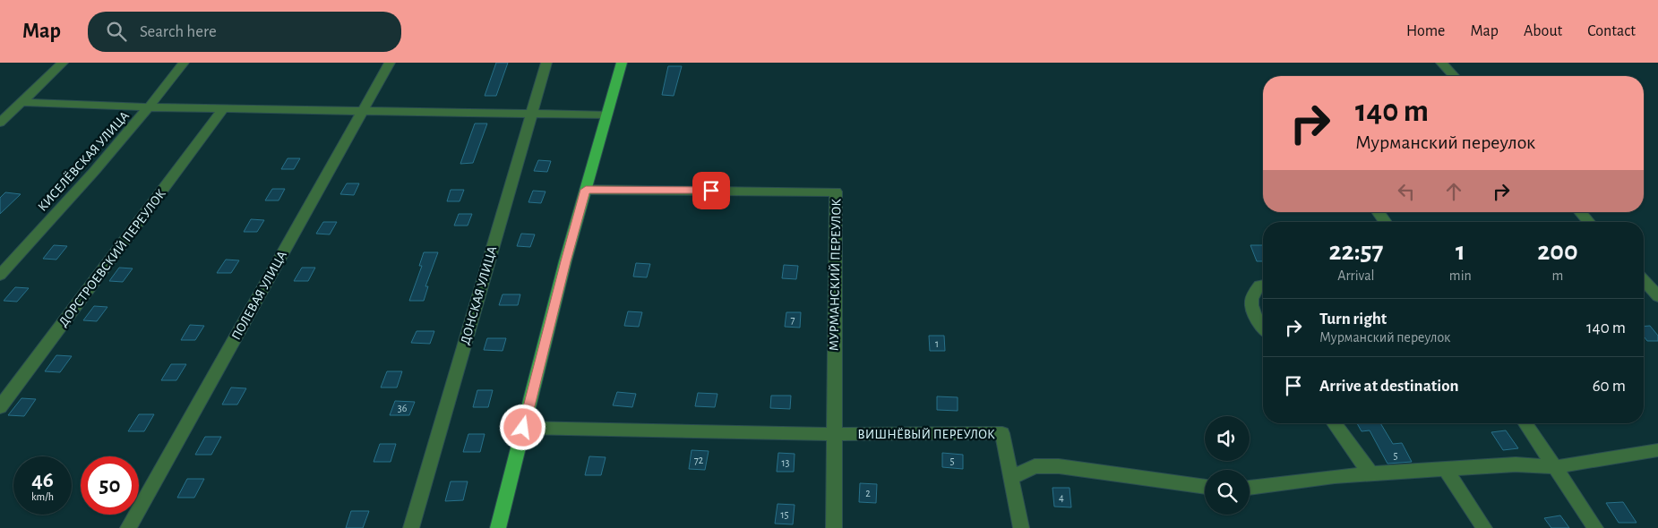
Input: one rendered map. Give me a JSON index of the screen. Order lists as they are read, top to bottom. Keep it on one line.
{"streets":{"street":["КИСЕЛЁВСКАЯ УЛИЦА","ДОРСТРОЕВСКИЙ ПЕРЕУЛОК","МУРМАНСКИЙ ПЕРЕУЛОК","ПОЛЕВАЯ УЛИЦА","ДОНСКАЯ УЛИЦА","ВИШНЁВЫЙ ПЕРЕУЛОК"]},"crossings":[["МУРМАНСКИЙ ПЕРЕУЛОК","ВИШНЁВЫЙ ПЕРЕУЛОК"]],"house_numbers":["7","1","36","5","72","5","13","2","4","15"],"page":{"header":"Map","search":"Search here","nav":["Home","Map","About","Contact"],"turn":["140 m","Мурманский переулок"],"eta":["22:57","Arrival","1","min","200","m"],"list":[{"name":"Turn right","note":"Мурманский переулок","value":"140 m"},{"name":"Arrive at destination","value":"60 m"}],"speed":"46 km/h","limit":"50"}}
